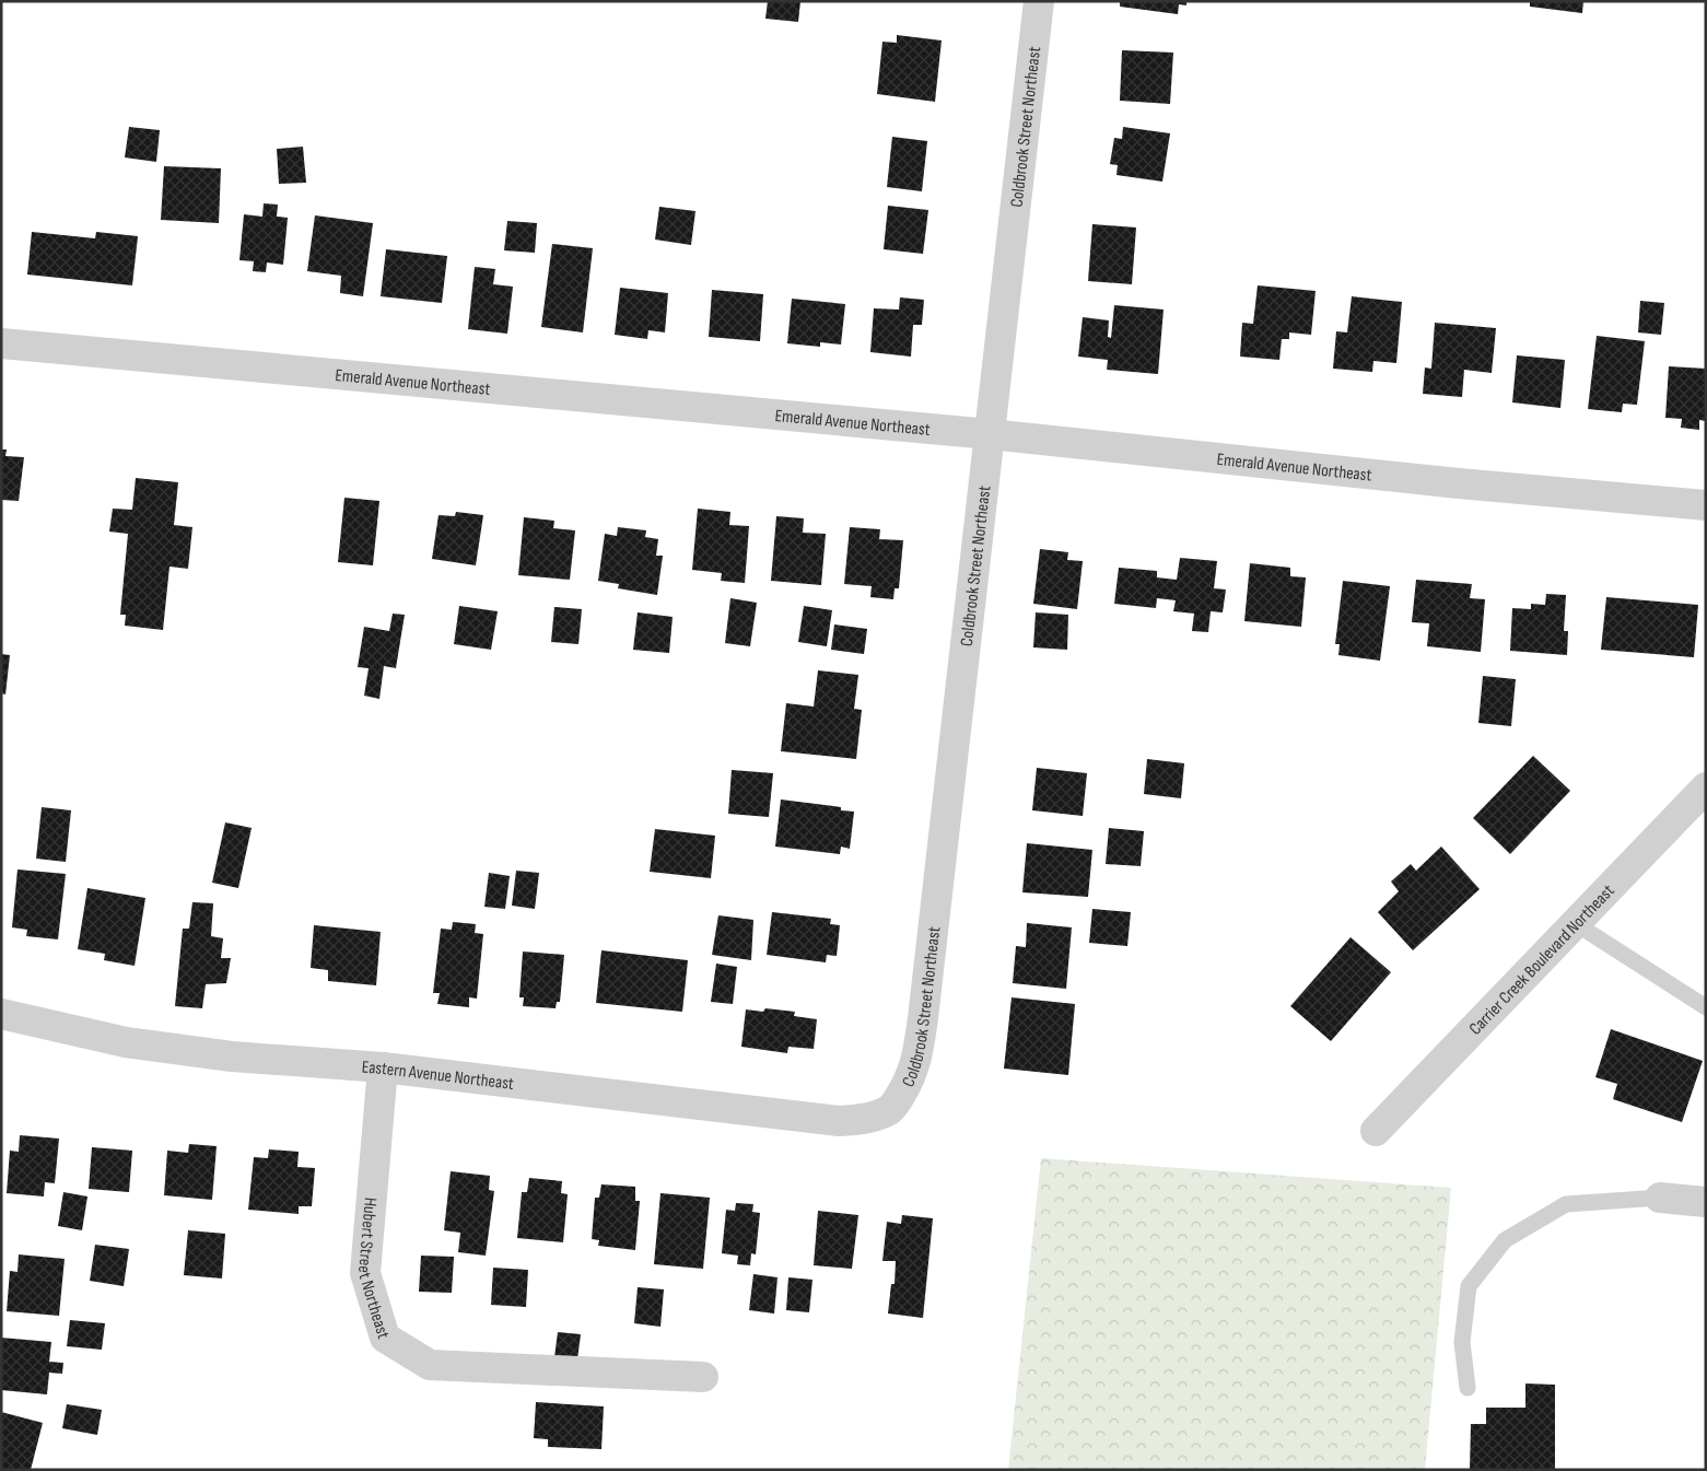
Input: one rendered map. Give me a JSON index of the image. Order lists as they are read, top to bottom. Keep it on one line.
{"streets":{"street":["Coldbrook Street Northeast","Emerald Avenue Northeast","Carrier Creek Boulevard Northeast","Eastern Avenue Northeast","Hubert Street Northeast"]},"crossings":[["Coldbrook Street Northeast","Emerald Avenue Northeast"],["Coldbrook Street Northeast","Eastern Avenue Northeast"],["Eastern Avenue Northeast","Hubert Street Northeast"]]}
